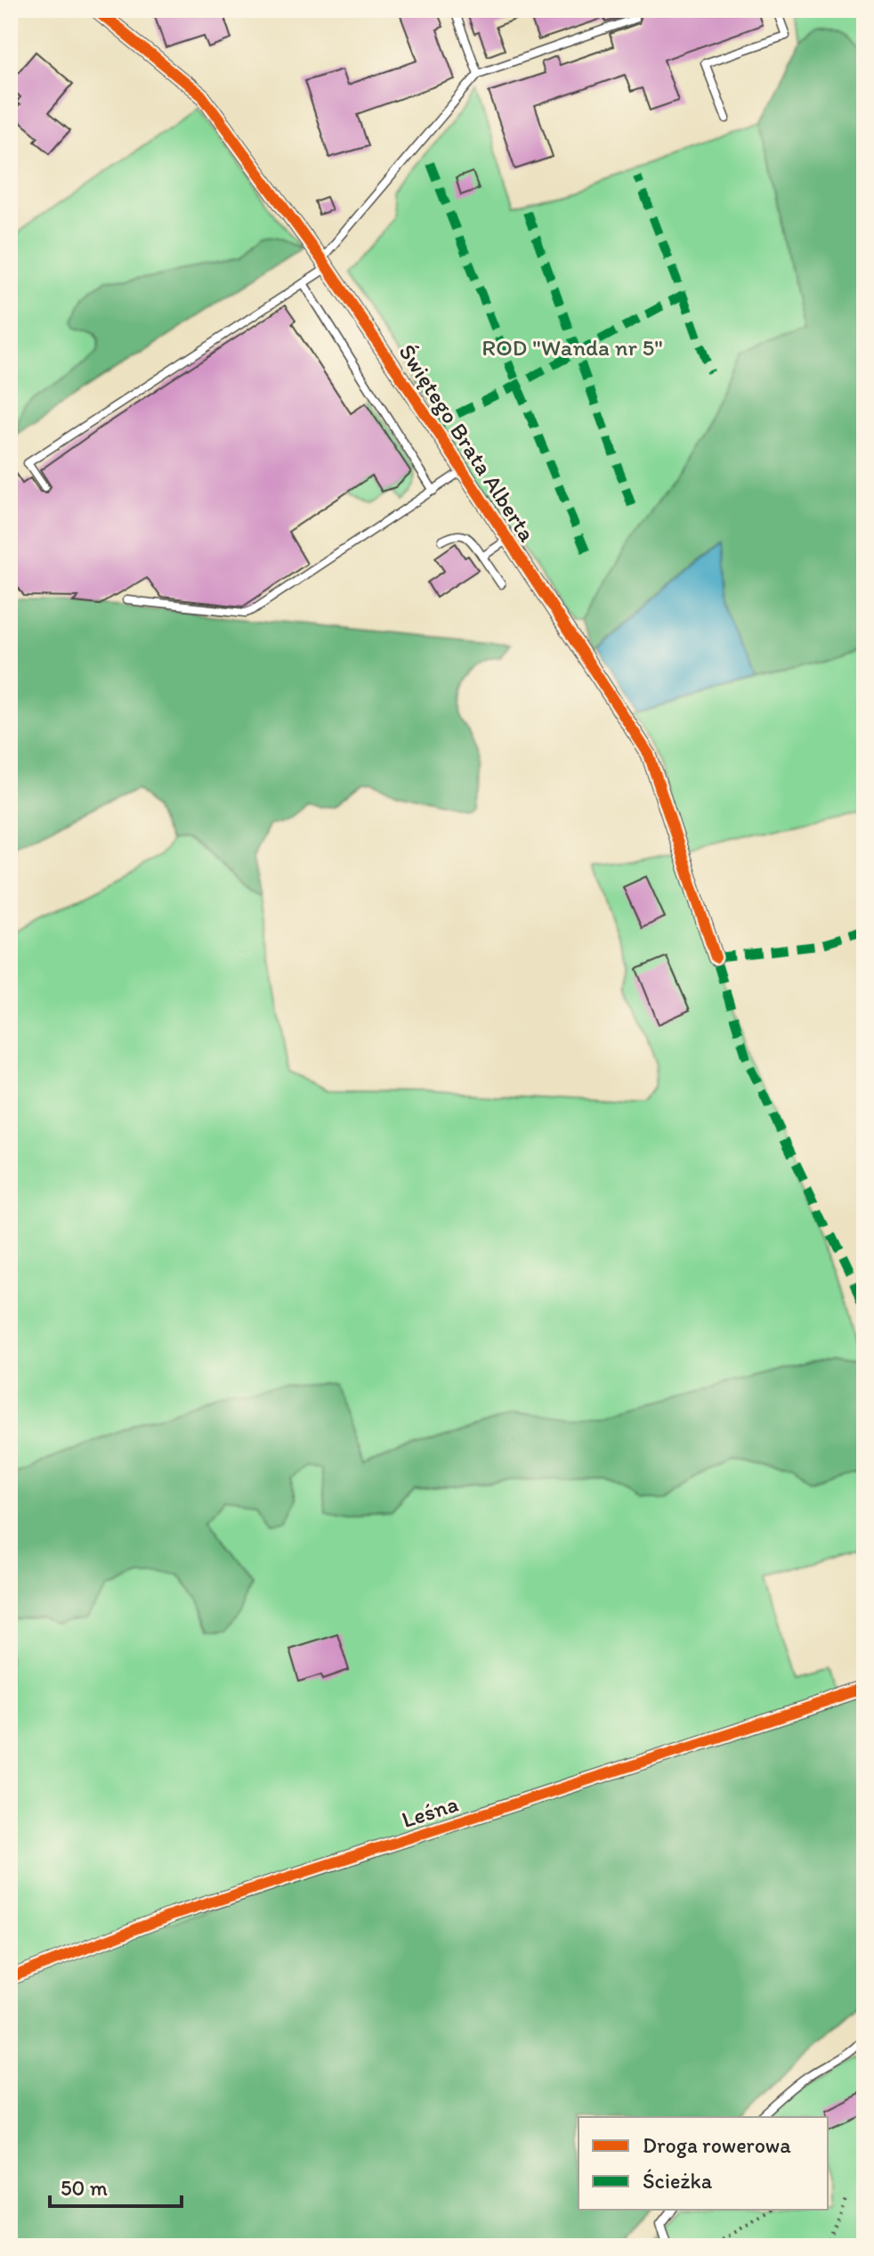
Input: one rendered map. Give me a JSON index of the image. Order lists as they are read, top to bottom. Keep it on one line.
{"streets":{"street":["Świętego Brata Alberta","Leśna"]},"parks":["ROD \"Wanda nr 5\""],"legend":["Droga rowerowa","Ścieżka"],"scale_bar":"50 m"}
